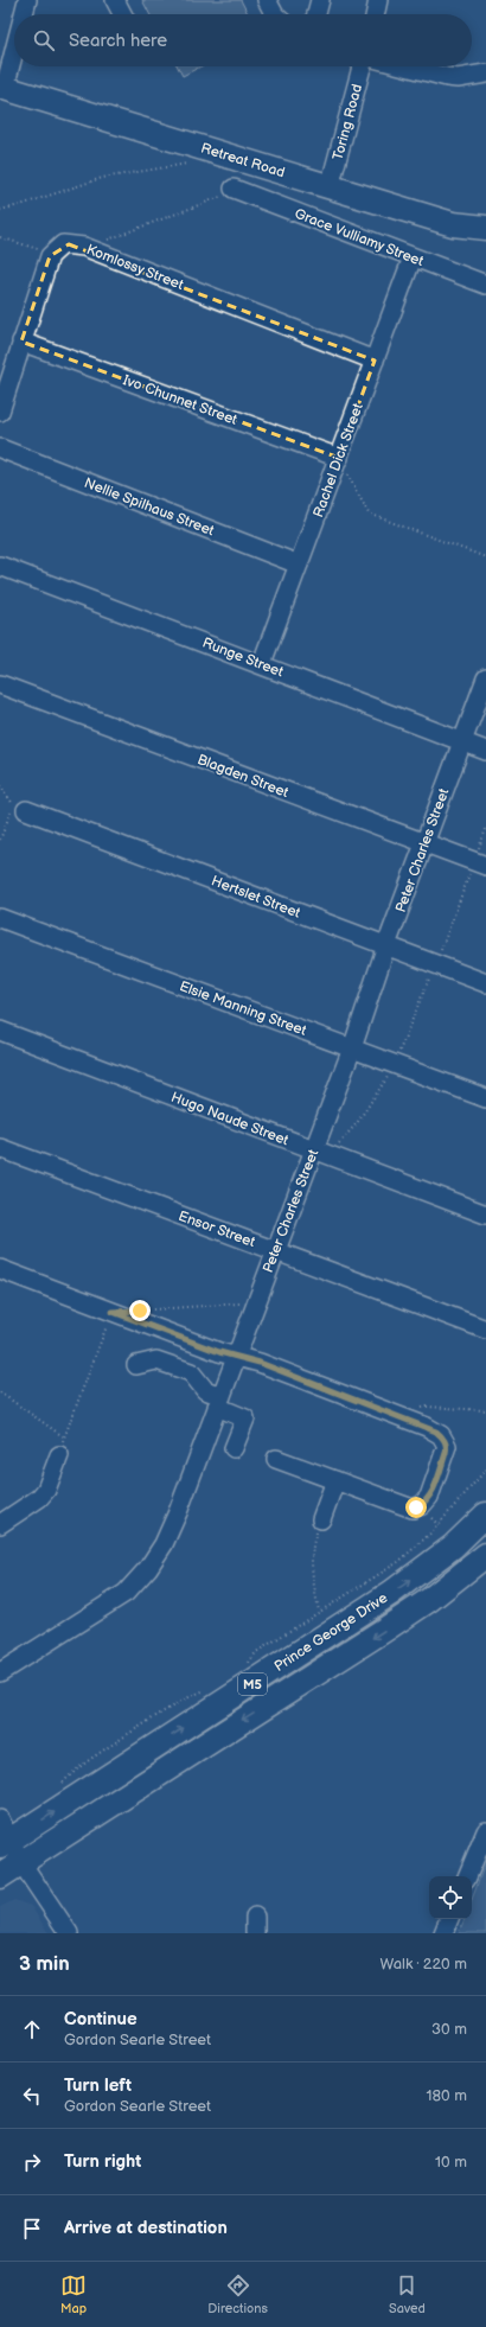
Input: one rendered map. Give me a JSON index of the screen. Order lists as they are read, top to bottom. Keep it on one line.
{"streets":{"main road":["Retreat Road","Prince George Drive","M5"],"street":["Toring Road","Grace Vulliamy Street","Komlossy Street","Ivo Chunnet Street","Rachel Dick Street","Nellie Spilhaus Street","Runge Street","Blagden Street","Peter Charles Street","Hertslet Street","Elsie Manning Street","Hugo Naude Street","Ensor Street"]},"crossings":[["Toring Road","Retreat Road"],["Grace Vulliamy Street","Rachel Dick Street"],["Komlossy Street","Rachel Dick Street"],["Ivo Chunnet Street","Rachel Dick Street"],["Rachel Dick Street","Nellie Spilhaus Street"],["Rachel Dick Street","Runge Street"],["Runge Street","Peter Charles Street"],["Blagden Street","Peter Charles Street"],["Peter Charles Street","Hertslet Street"],["Peter Charles Street","Elsie Manning Street"],["Peter Charles Street","Hugo Naude Street"],["Peter Charles Street","Ensor Street"]],"page":{"search":"Search here","heading":["3 min","Walk · 220 m"],"list":[["Continue","Gordon Searle Street","30 m"],["Turn left","Gordon Searle Street","180 m"],["Turn right","10 m"],"Arrive at destination"],"nav":["Map","Directions","Saved"]}}
